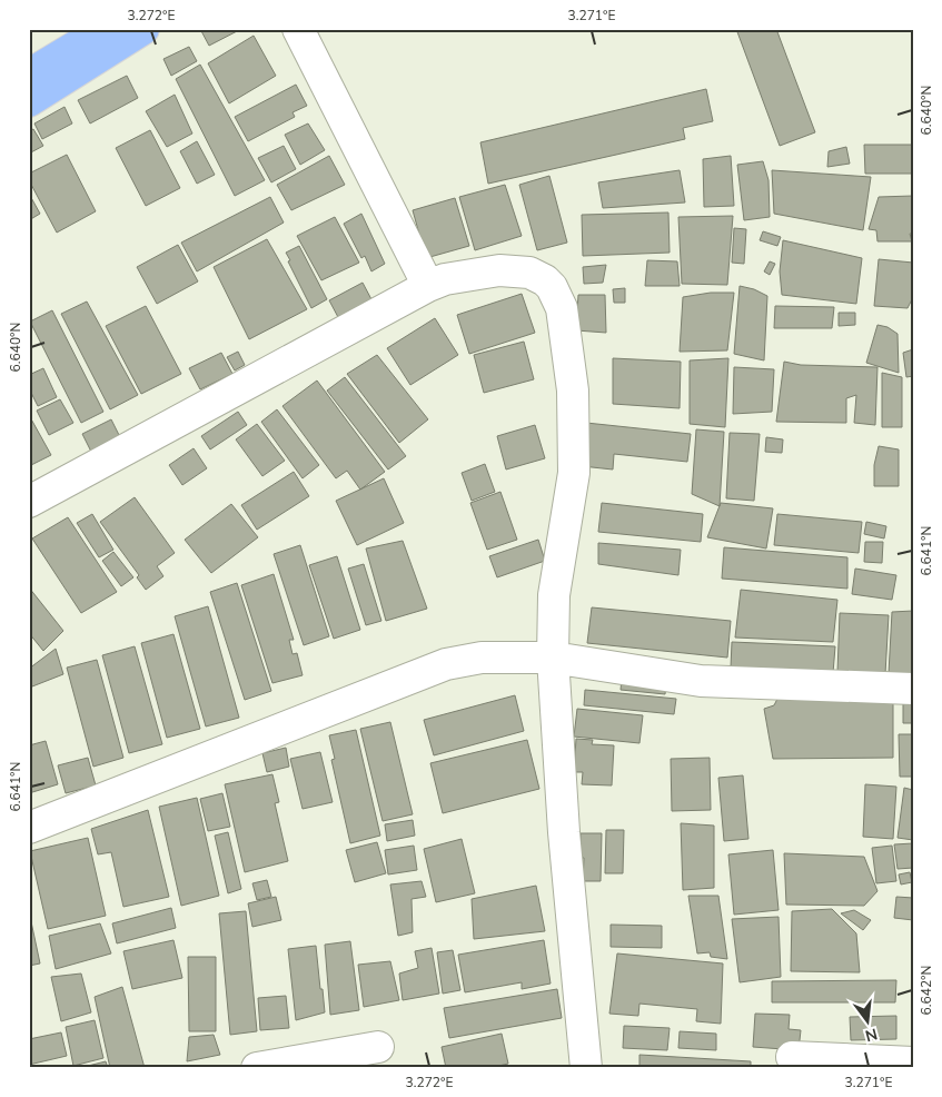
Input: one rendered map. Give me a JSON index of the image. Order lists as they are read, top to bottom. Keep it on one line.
{"north":"bottom","coordinates":["3.272°E","3.271°E","6.640°N","6.641°N","6.642°N"]}
